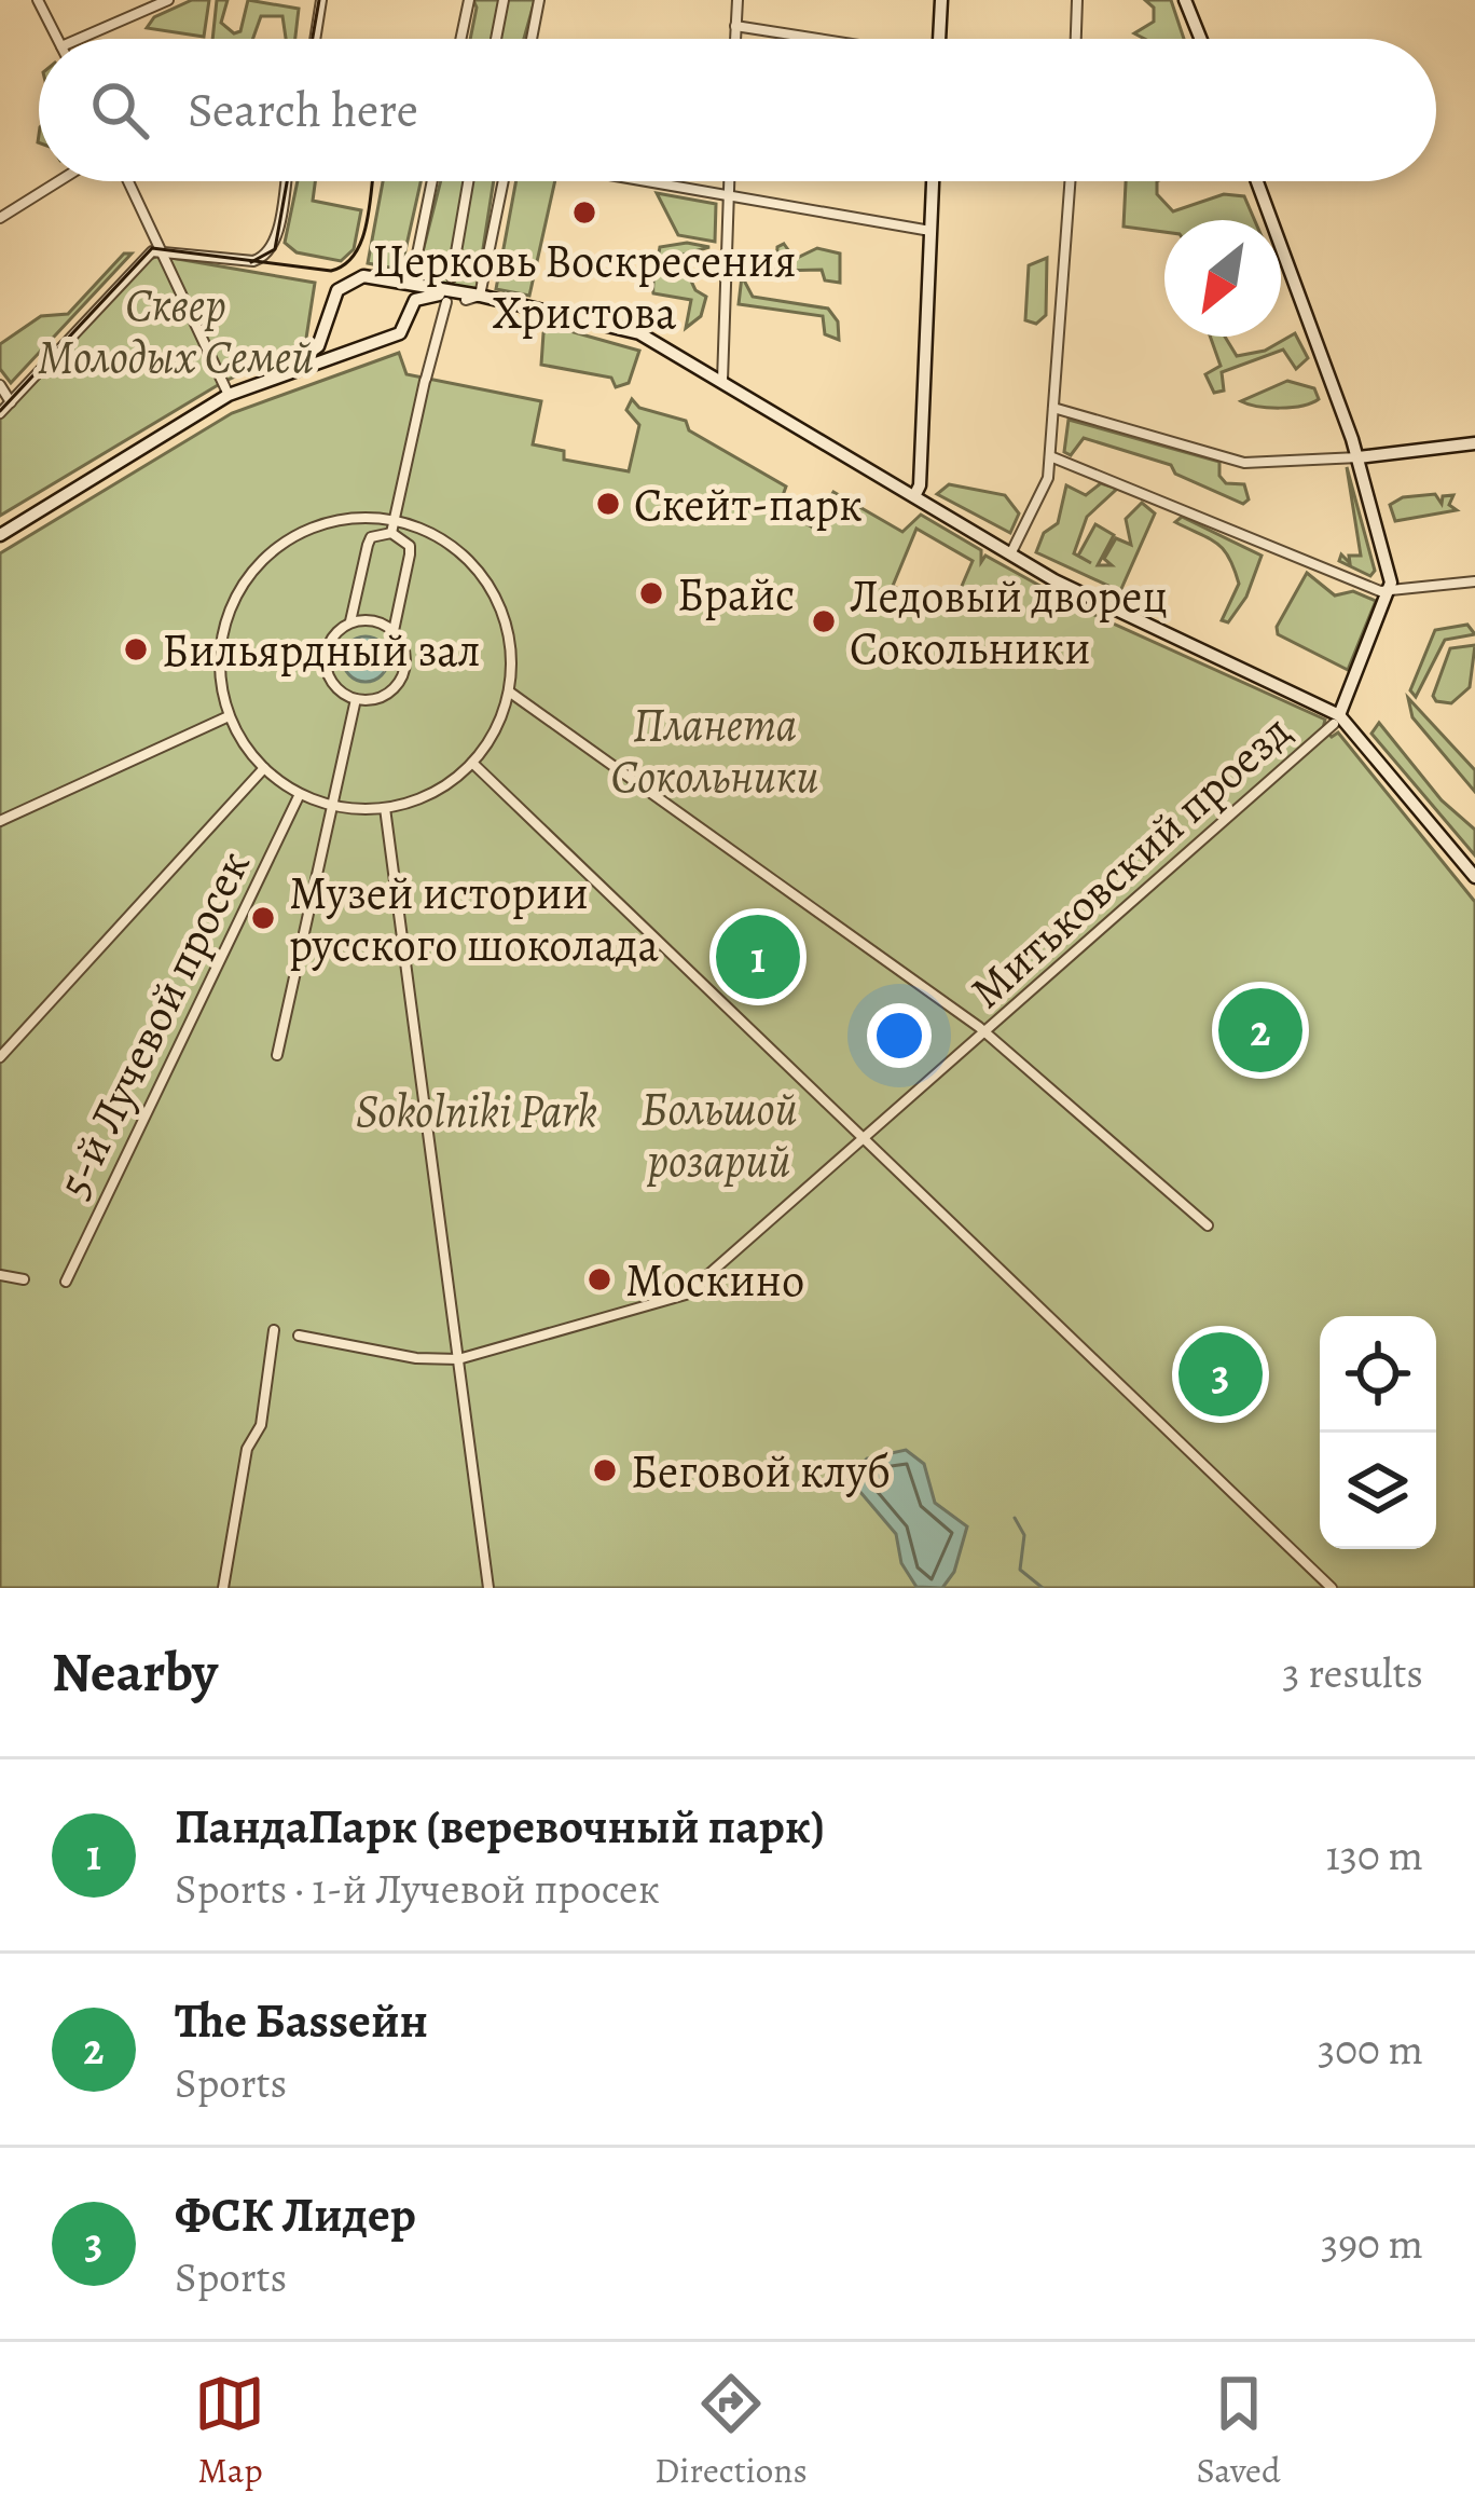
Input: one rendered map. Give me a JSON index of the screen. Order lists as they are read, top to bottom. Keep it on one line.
{"streets":{"street":["Митьковский проезд","5-й Лучевой просек"]},"parks":["Сквер Молодых Семей","Планета Сокольники","Большой розарий","Sokolniki Park"],"places":["Церковь Воскресения Христова","Скейт-парк","Брайс","Ледовый дворец Сокольники","Бильярдный зал","Музей истории русского шоколада","Москино","Беговой клуб"],"north":"bottom left","page":{"search":"Search here","pins":["1","2","3"],"heading":["Nearby","3 results"],"list":[{"mark":"1","name":"ПандаПарк (веревочный парк)","note":"Sports · 1-й Лучевой просек","value":"130 m"},{"mark":"2","name":"The Баssейн","note":"Sports","value":"300 m"},{"mark":"3","name":"ФСК Лидер","note":"Sports","value":"390 m"}],"nav":["Map","Directions","Saved"]}}
